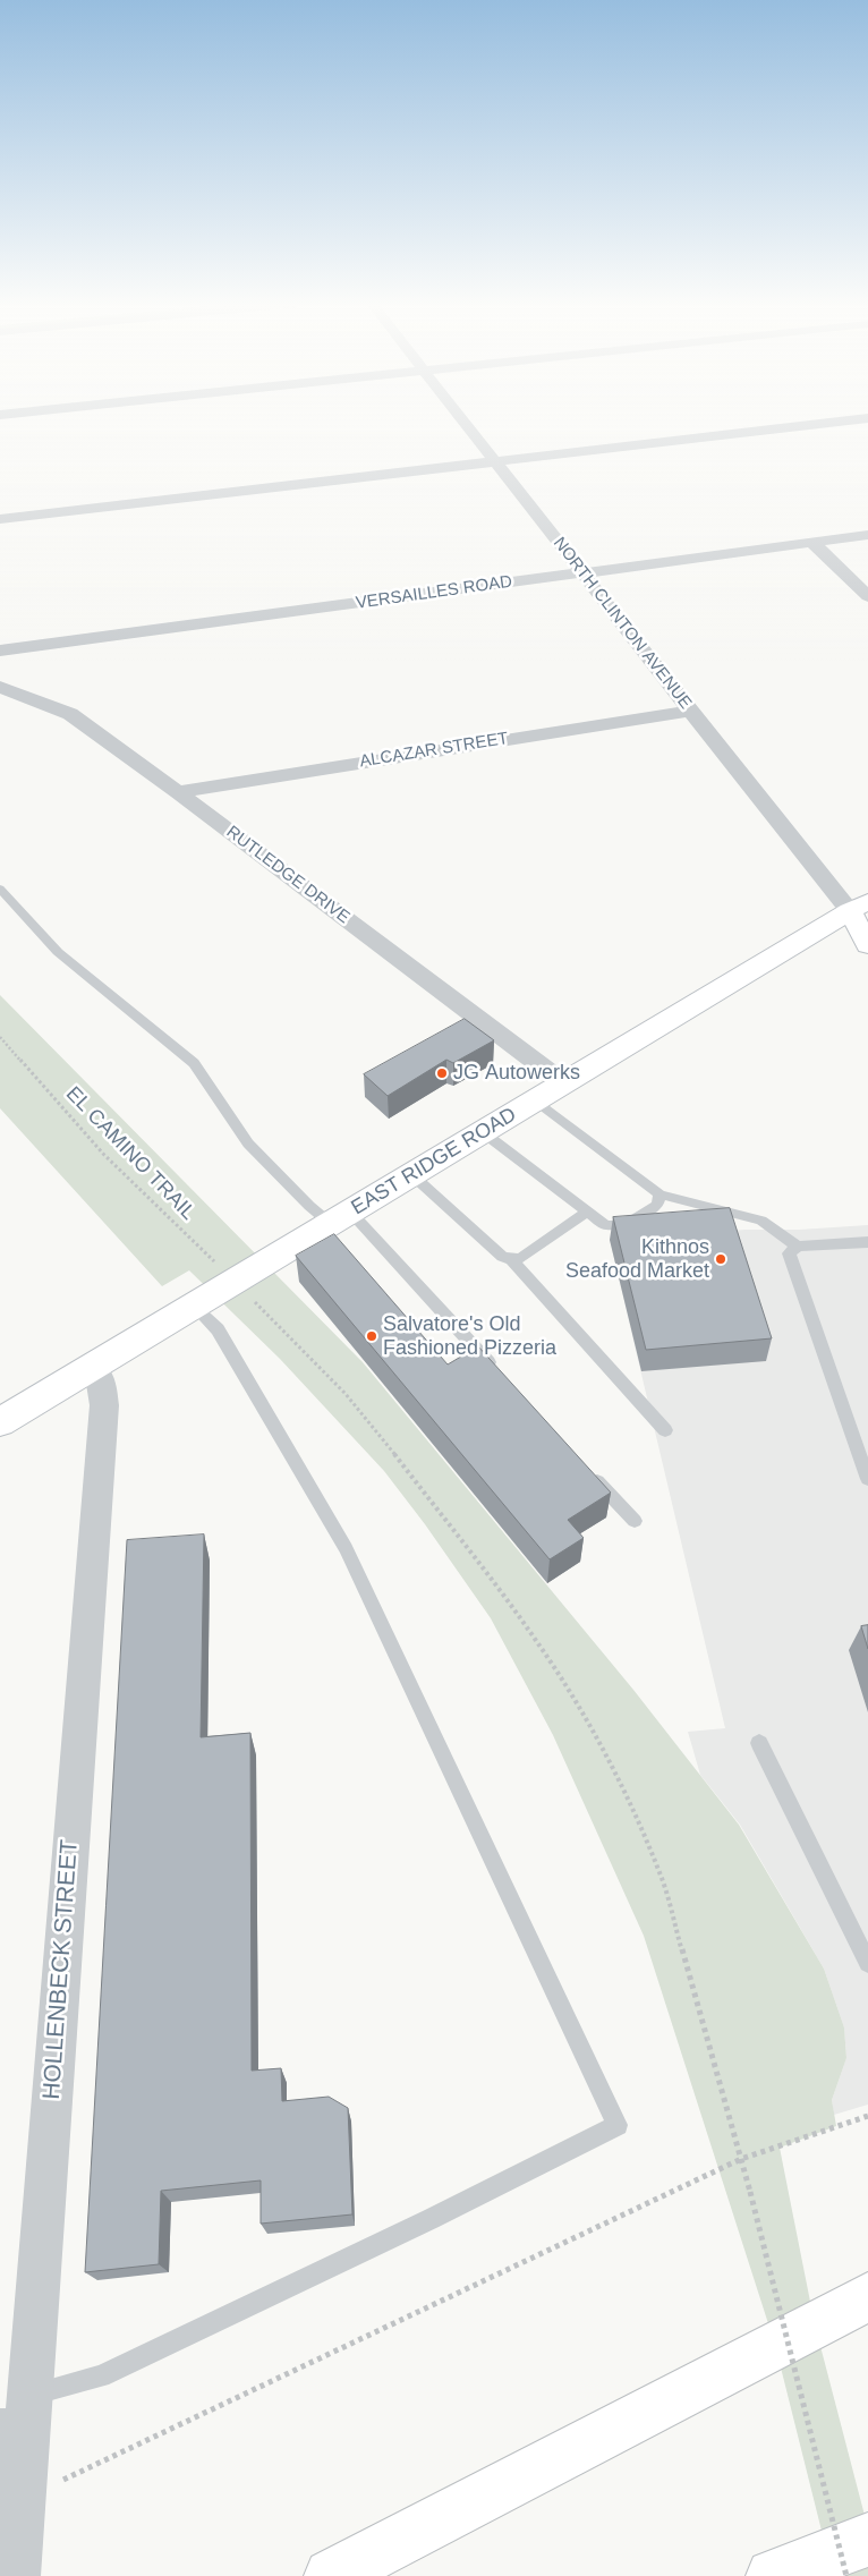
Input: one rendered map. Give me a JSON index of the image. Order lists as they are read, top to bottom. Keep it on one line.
{"streets":{"main road":["NORTH CLINTON AVENUE","EAST RIDGE ROAD"],"street":["VERSAILLES ROAD","ALCAZAR STREET","RUTLEDGE DRIVE","HOLLENBECK STREET"],"path":["EL CAMINO TRAIL"]},"crossings":[["VERSAILLES ROAD","NORTH CLINTON AVENUE"],["NORTH CLINTON AVENUE","ALCAZAR STREET"],["NORTH CLINTON AVENUE","EAST RIDGE ROAD"],["ALCAZAR STREET","RUTLEDGE DRIVE"],["RUTLEDGE DRIVE","EAST RIDGE ROAD"],["EAST RIDGE ROAD","HOLLENBECK STREET"]],"places":["JG Autowerks","Kithnos Seafood Market","Salvatore's Old Fashioned Pizzeria"]}
